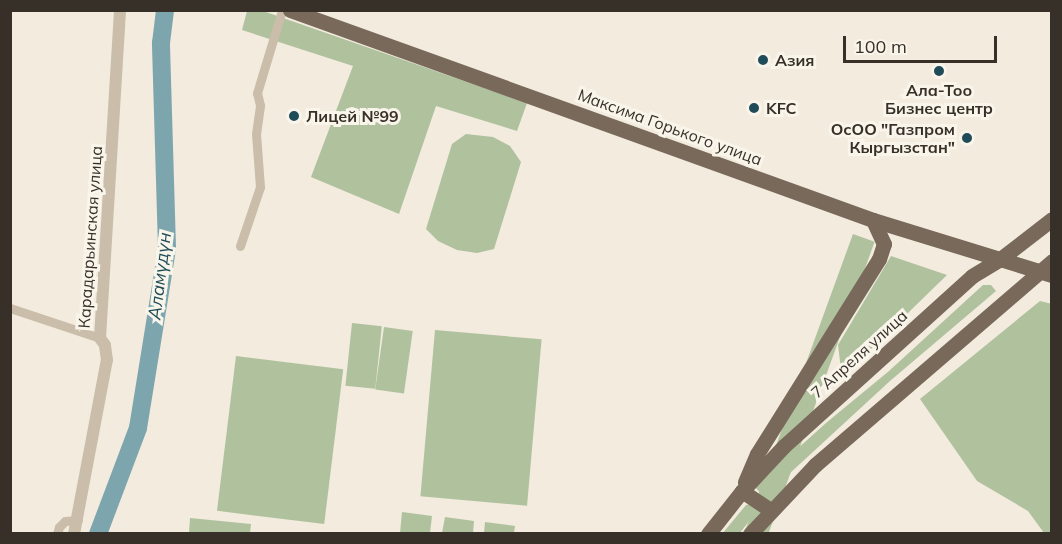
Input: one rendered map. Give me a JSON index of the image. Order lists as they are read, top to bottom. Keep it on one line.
{"streets":{"main road":["Максима Горького улица","7 Апреля улица"],"street":["Карадарьинская улица"]},"crossings":[["Максима Горького улица","7 Апреля улица"]],"water":["Аламүдүн"],"places":["Азия","Ала-Тоо Бизнес центр","KFC","Лицей №99","ОсОО \"Газпром Кыргызстан\""],"scale_bar":"100 m"}
